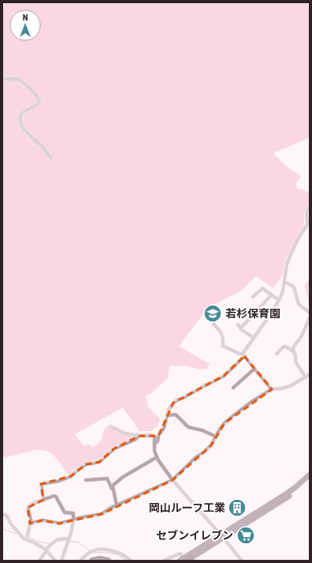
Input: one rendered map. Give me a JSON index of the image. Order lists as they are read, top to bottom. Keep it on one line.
{"places":{"school or university":["若杉保育園"],"building":["岡山ルーフ工業"],"supermarket":["セブンイレブン"]},"north":"top"}
